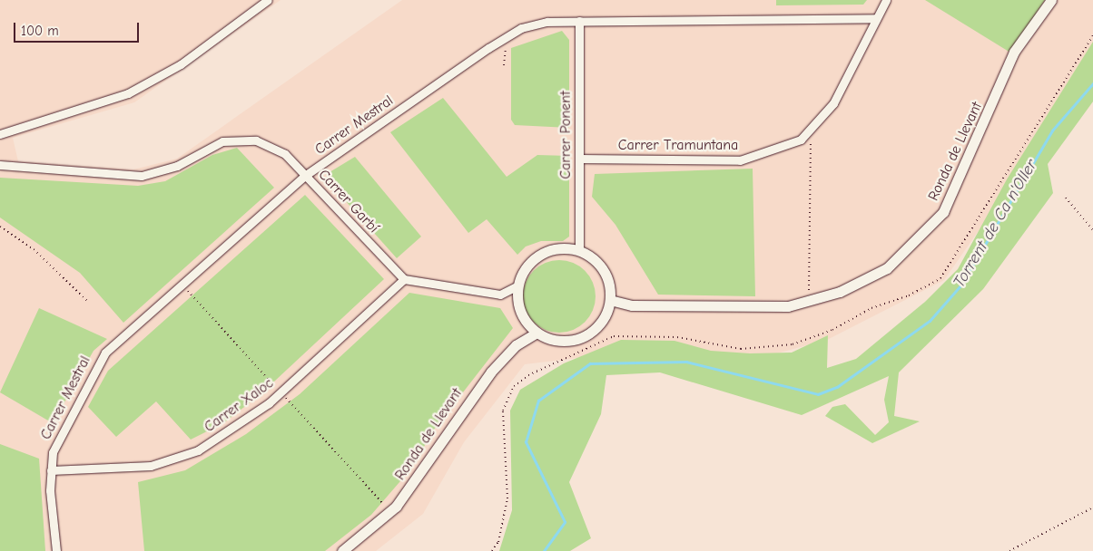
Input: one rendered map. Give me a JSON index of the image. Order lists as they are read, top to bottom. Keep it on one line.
{"streets":{"main road":["Ronda de Llevant"],"street":["Carrer Mestral","Carrer Ponent","Carrer Tramuntana","Carrer Garbí","Carrer Xaloc"]},"crossings":[["Carrer Mestral","Carrer Ponent"],["Carrer Mestral","Carrer Tramuntana"],["Carrer Mestral","Carrer Garbí"],["Carrer Mestral","Carrer Xaloc"],["Carrer Ponent","Carrer Tramuntana"],["Carrer Ponent","Ronda de Llevant"],["Carrer Garbí","Carrer Xaloc"]],"water":["Torrent de Ca n'Oller"],"scale_bar":"100 m"}
